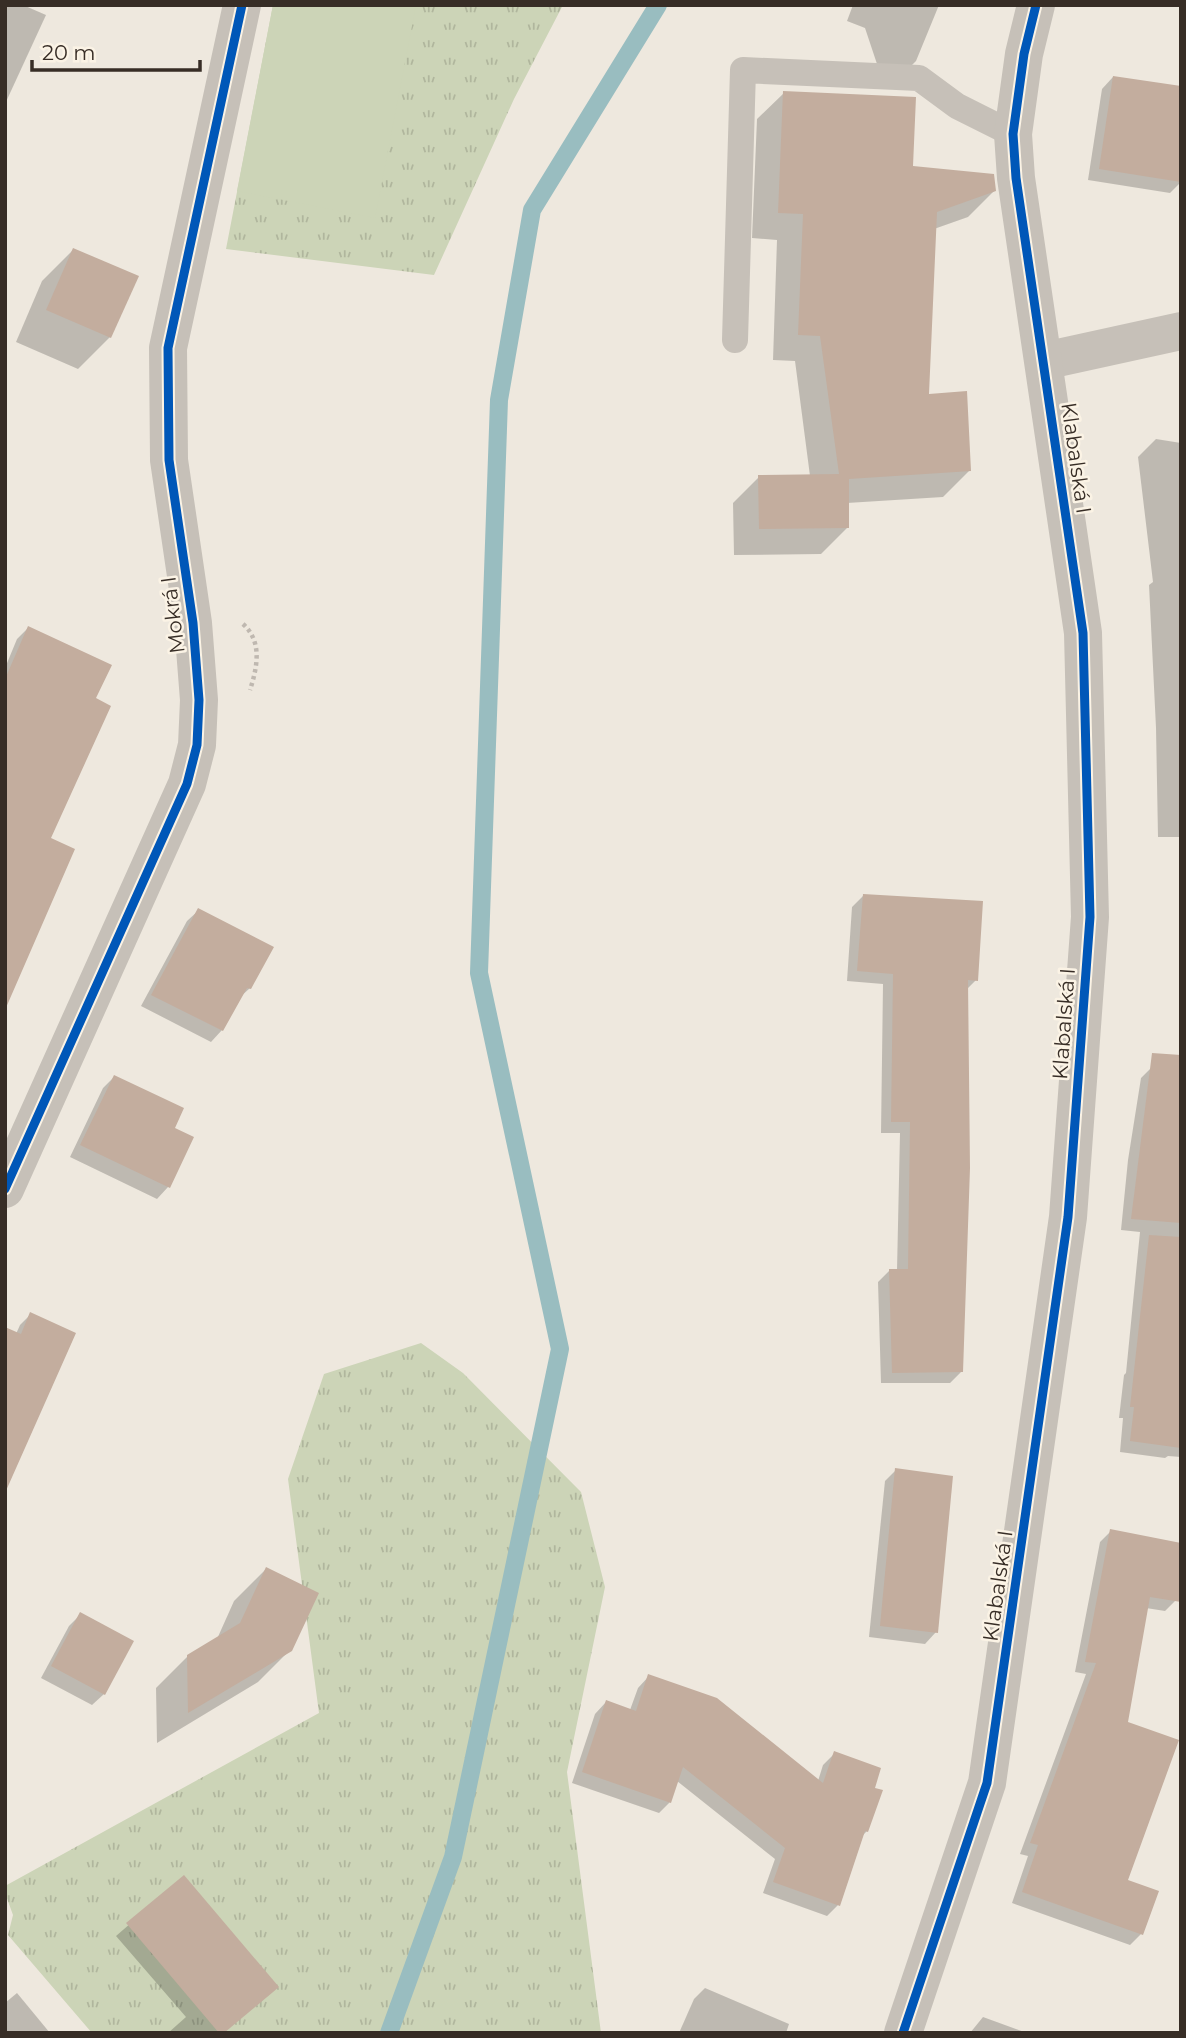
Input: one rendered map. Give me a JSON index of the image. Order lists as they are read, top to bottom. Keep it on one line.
{"streets":{"street":["Klabalská I","Mokrá I"]},"scale_bar":"20 m"}
